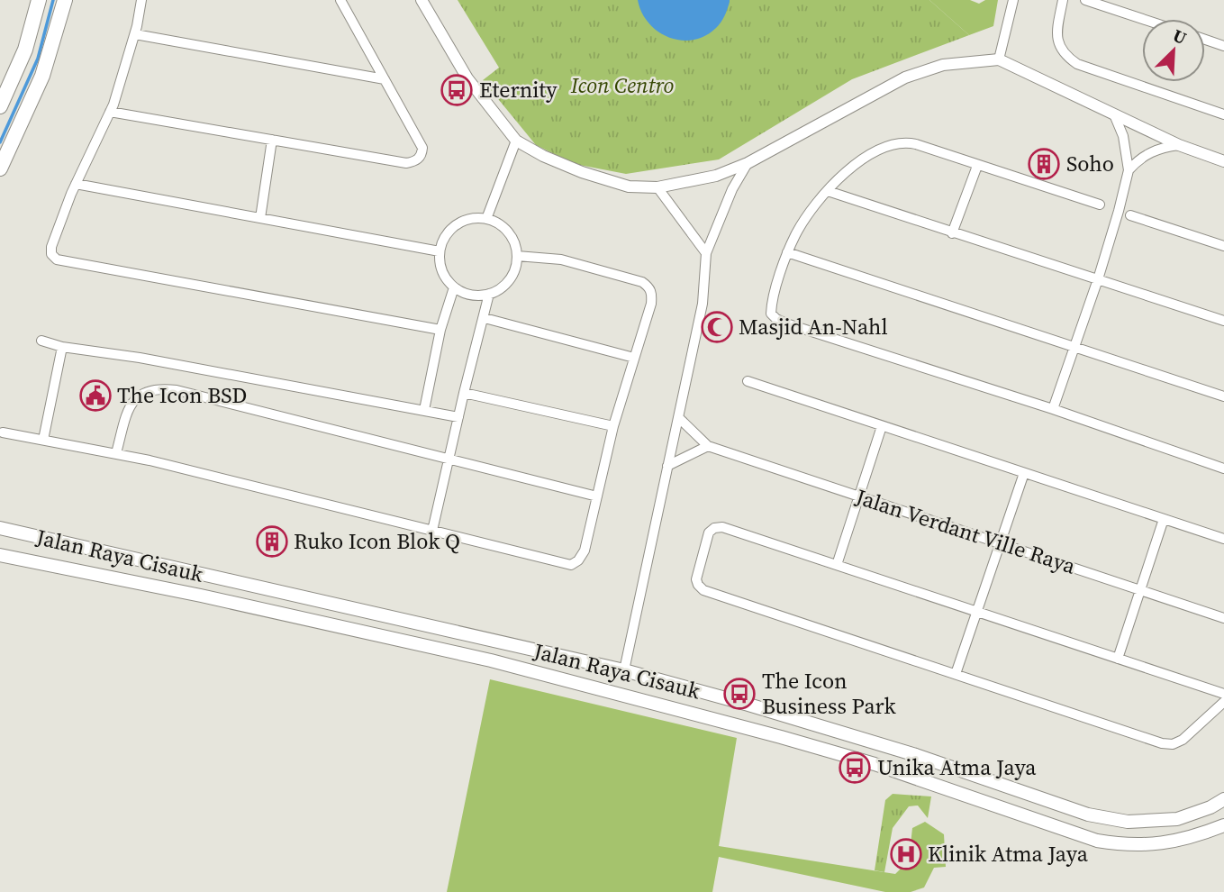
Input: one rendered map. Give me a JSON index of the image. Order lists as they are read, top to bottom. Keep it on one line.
{"streets":{"main road":["Jalan Raya Cisauk"],"street":["Jalan Verdant Ville Raya"]},"parks":["Icon Centro"],"places":{"bus stop":["Eternity","The Icon Business Park","Unika Atma Jaya"],"building":["Soho","Ruko Icon Blok Q"],"mosque":["Masjid An-Nahl"],"public building":["The Icon BSD"],"hospital":["Klinik Atma Jaya"]},"north":"top right"}
